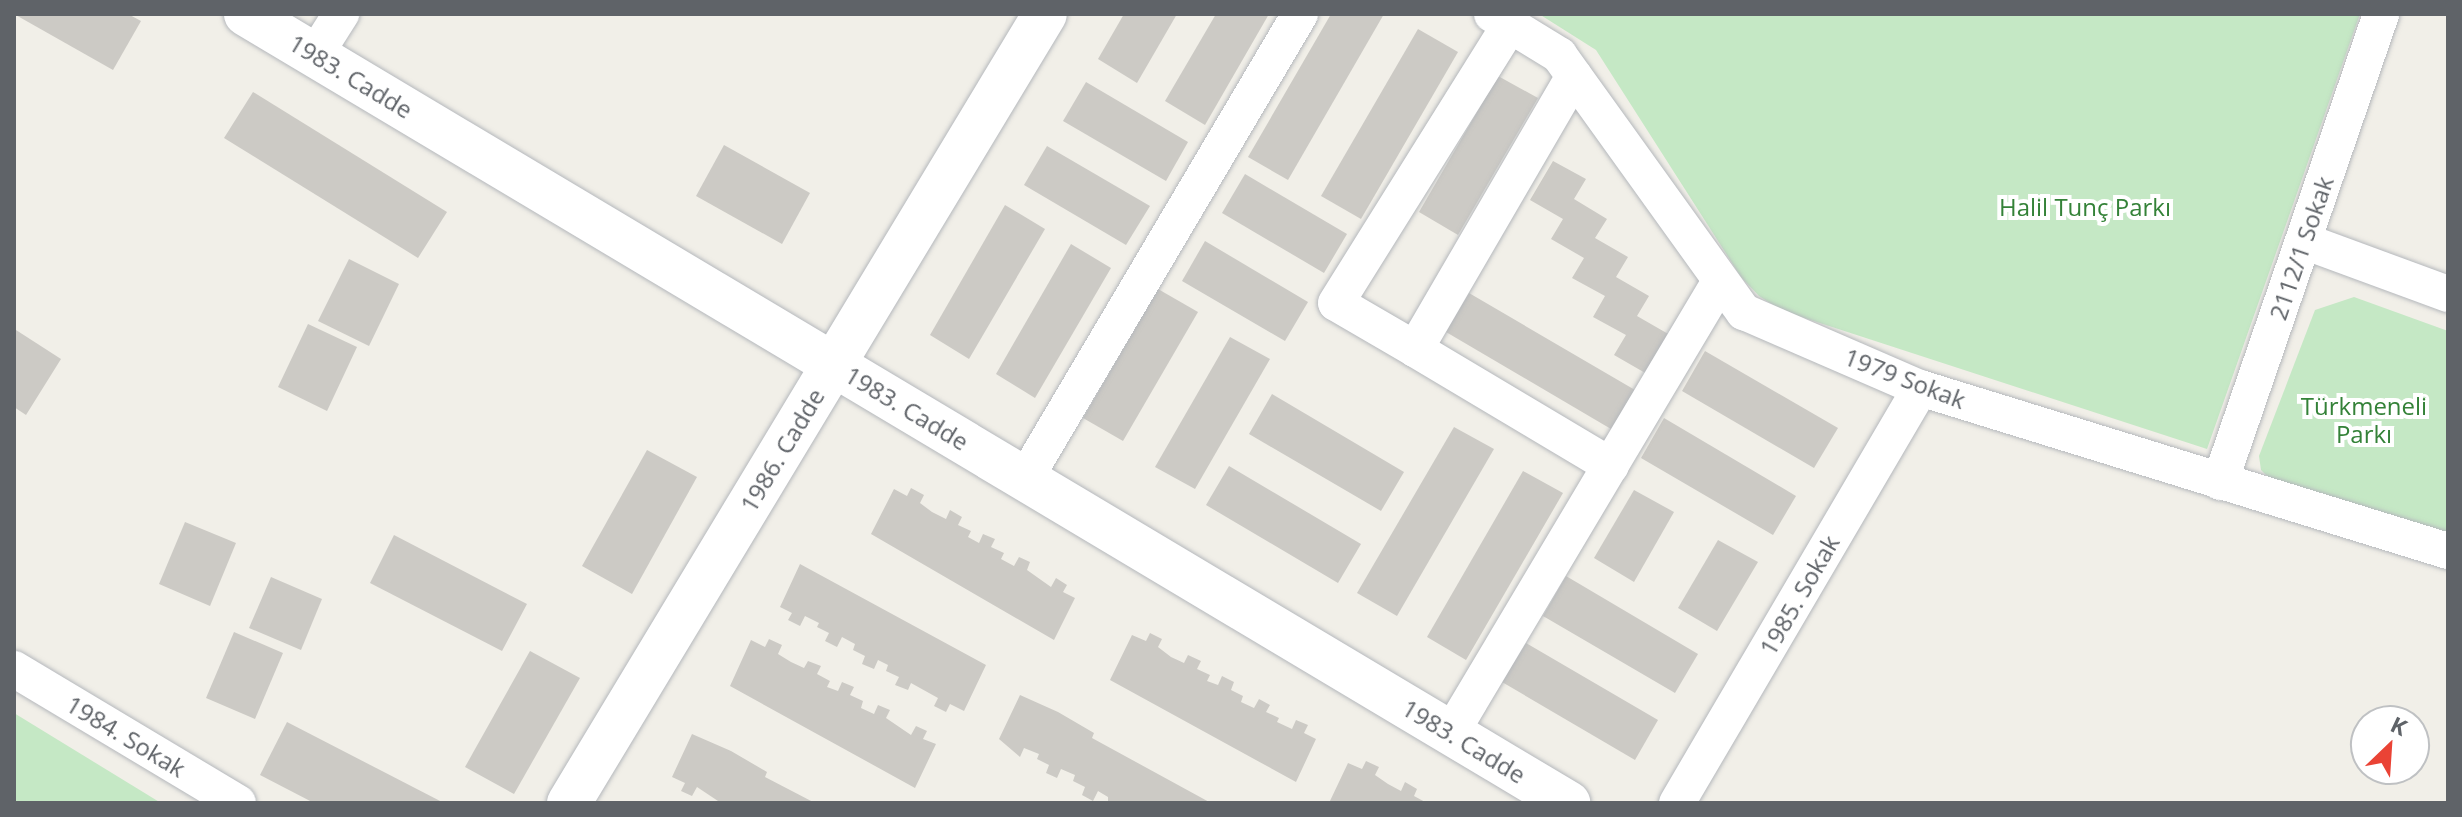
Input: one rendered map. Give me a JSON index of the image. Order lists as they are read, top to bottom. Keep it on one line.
{"streets":{"street":["1983. Cadde","2112/1 Sokak","1979 Sokak","1986. Cadde","1985. Sokak","1984. Sokak"]},"crossings":[["1983. Cadde","1986. Cadde"],["2112/1 Sokak","1979 Sokak"],["1979 Sokak","1985. Sokak"]],"parks":["Halil Tunç Parkı","Türkmeneli Parkı"],"north":"top right"}
